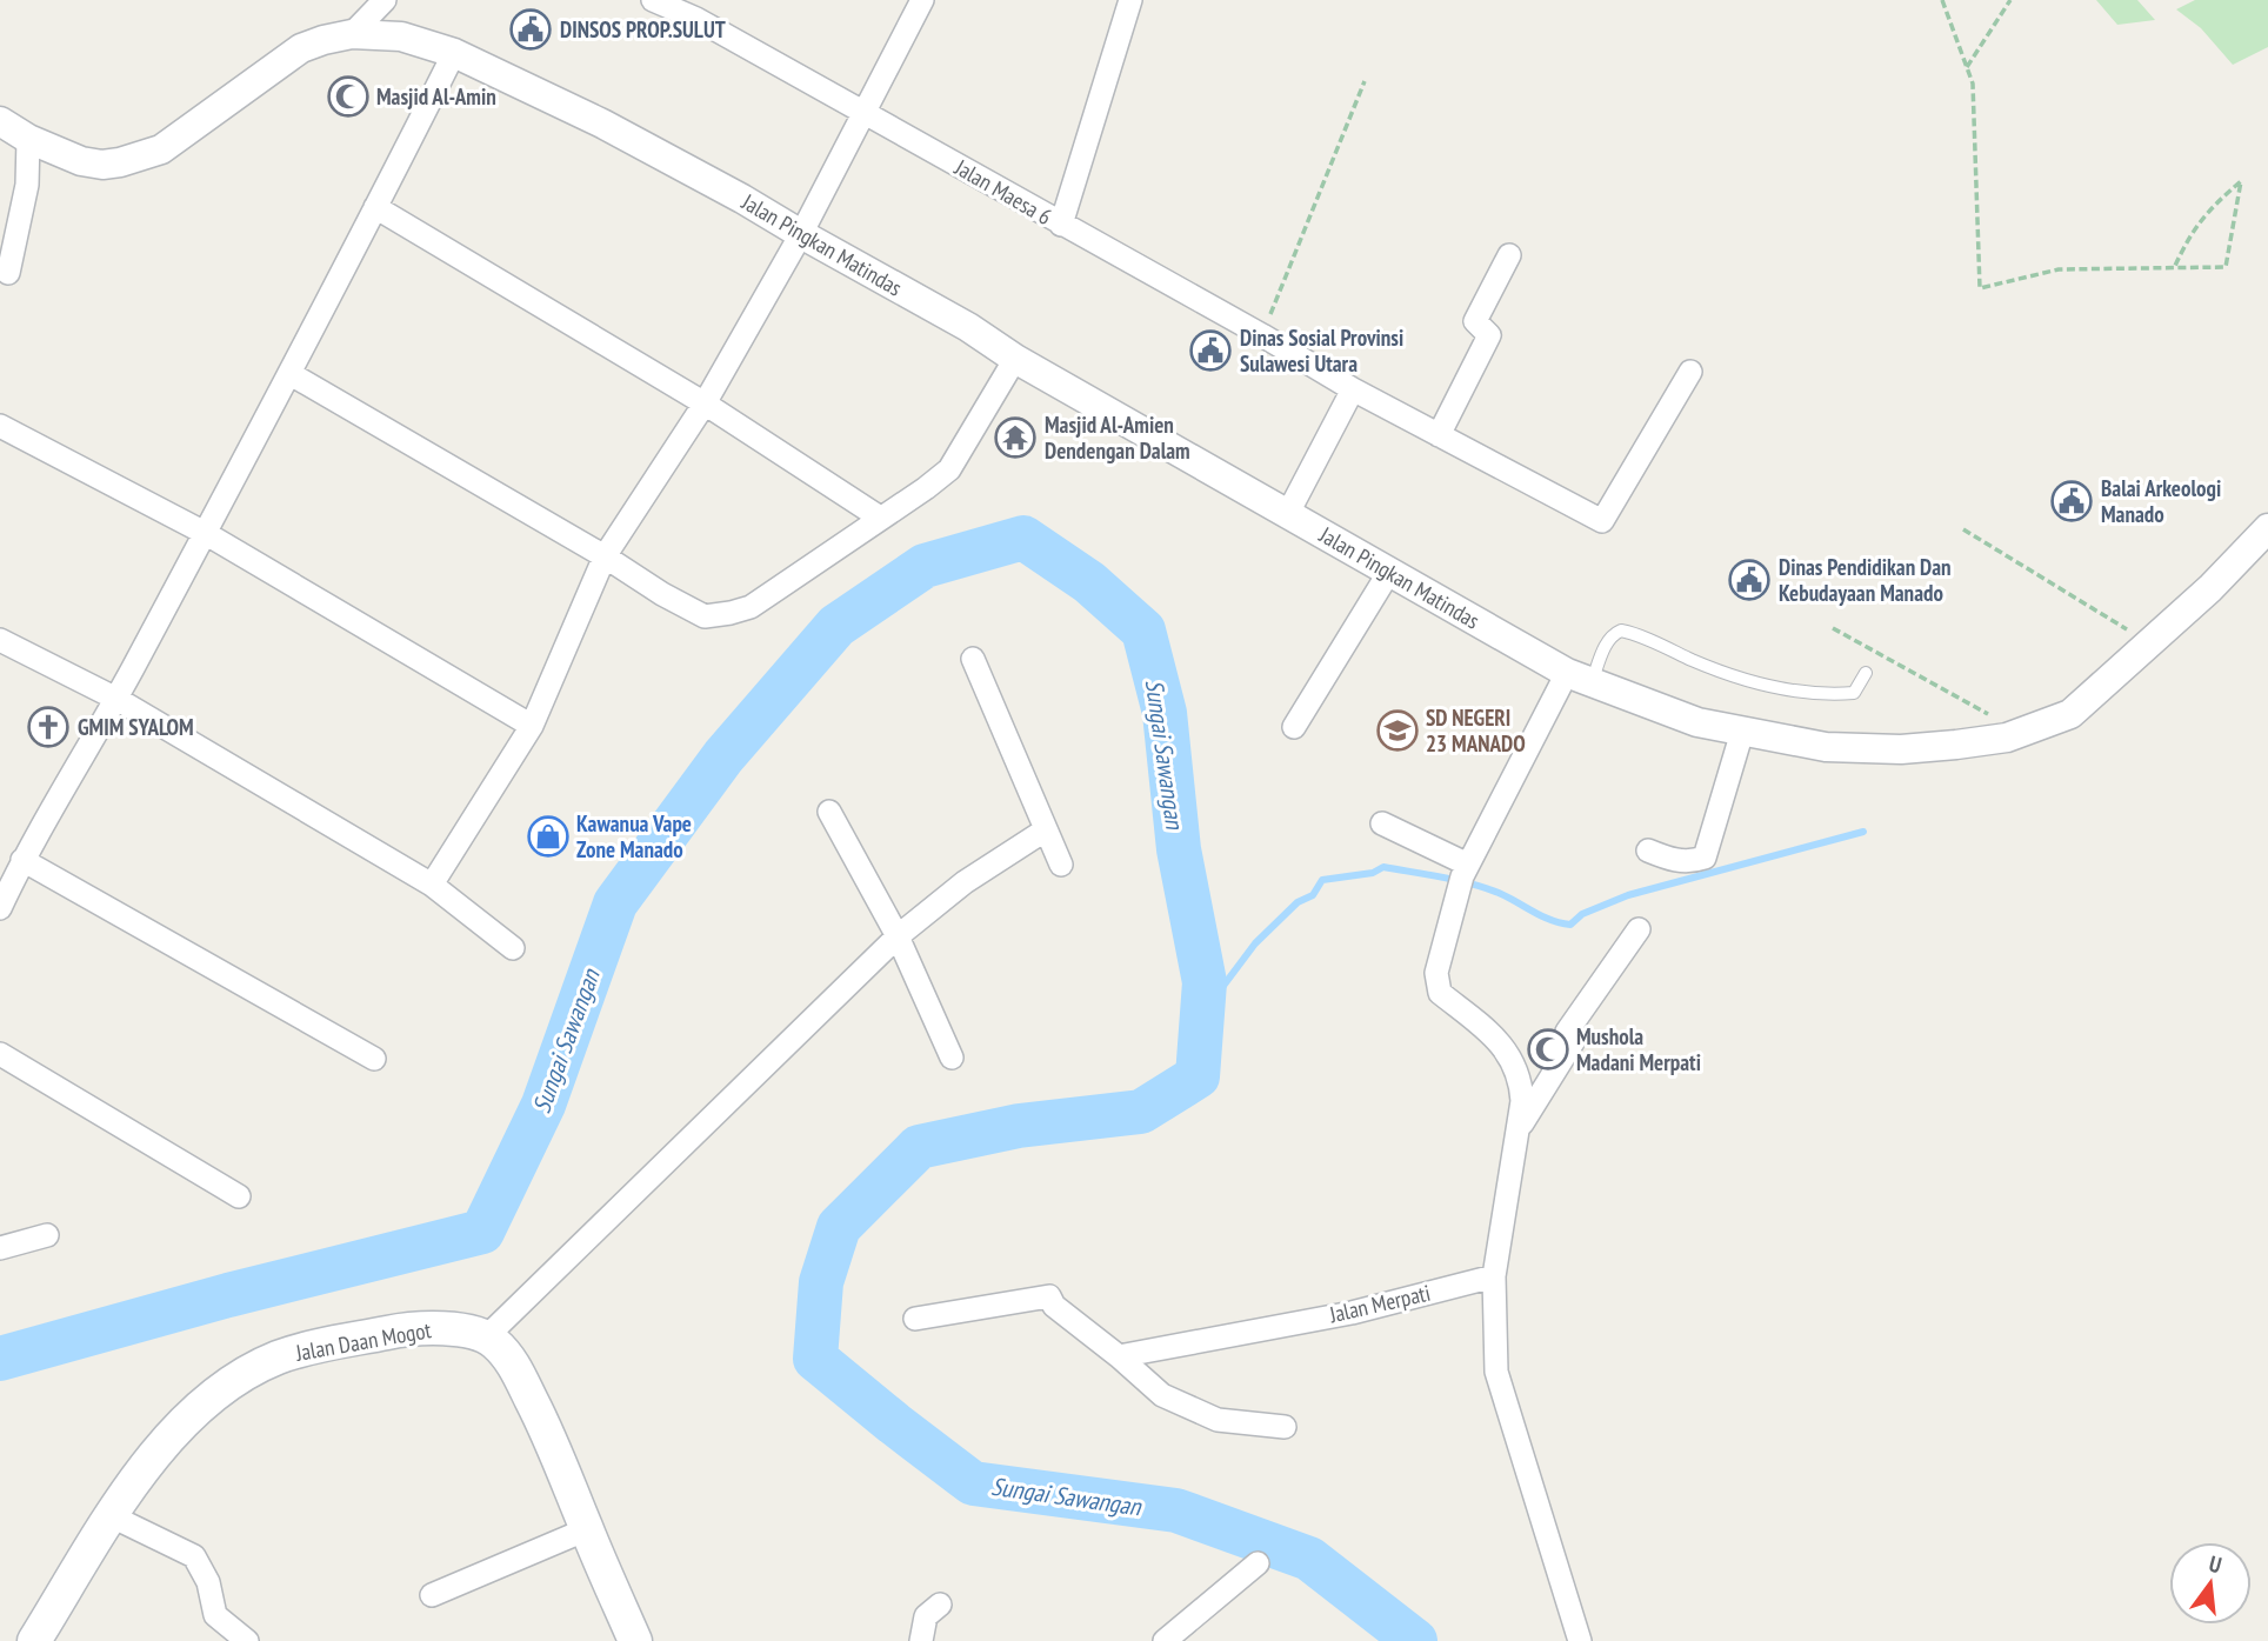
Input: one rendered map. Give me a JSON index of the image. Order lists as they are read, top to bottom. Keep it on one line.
{"streets":{"main road":["Jalan Daan Mogot"],"street":["Jalan Maesa 6","Jalan Pingkan Matindas","Jalan Merpati"]},"water":["Sungai Sawangan"],"places":{"public building":["DINSOS PROP.SULUT","Dinas Sosial Provinsi Sulawesi Utara","Balai Arkeologi Manado","Dinas Pendidikan Dan Kebudayaan Manado"],"mosque":["Masjid Al-Amin","Mushola Madani Merpati"],"temple":["Masjid Al-Amien Dendengan Dalam"],"church":["GMIM SYALOM"],"school or university":["SD NEGERI 23 MANADO"],"shop":["Kawanua Vape Zone Manado"]},"north":"top"}
